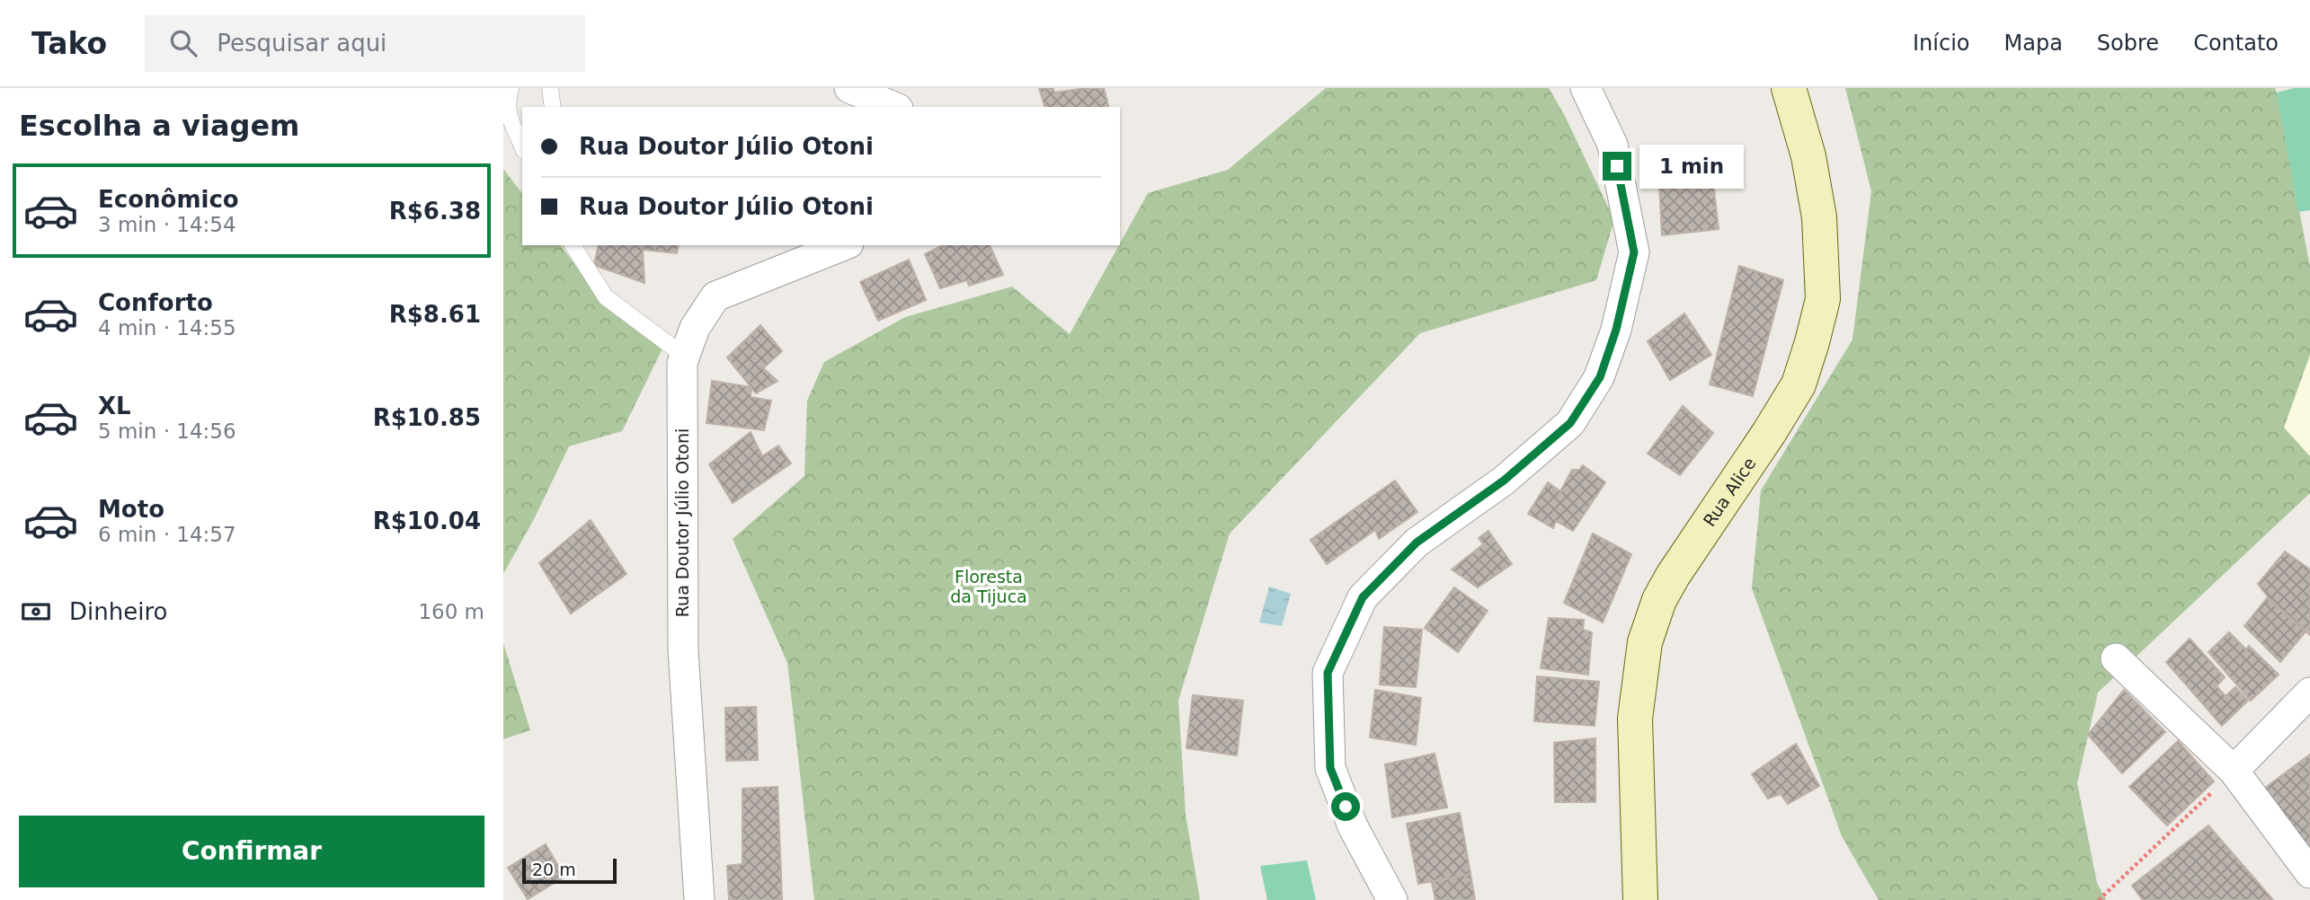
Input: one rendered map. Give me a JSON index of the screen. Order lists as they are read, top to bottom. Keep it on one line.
{"streets":{"street":["Rua Alice","Rua Doutor Júlio Otoni"]},"parks":["Floresta da Tijuca"],"scale_bar":"20 m","page":{"header":"Tako","search":"Pesquisar aqui","nav":["Início","Mapa","Sobre","Contato"],"heading":"Escolha a viagem","banner":["Rua Doutor Júlio Otoni","Rua Doutor Júlio Otoni"],"bubble":"1 min","list":[{"name":"Econômico","note":"3 min · 14:54","value":"R$6.38"},{"name":"Conforto","note":"4 min · 14:55","value":"R$8.61"},{"name":"XL","note":"5 min · 14:56","value":"R$10.85"},{"name":"Moto","note":"6 min · 14:57","value":"R$10.04"}],"pay":["Dinheiro","160 m"],"buttons":"Confirmar","scale":"20 m"}}
